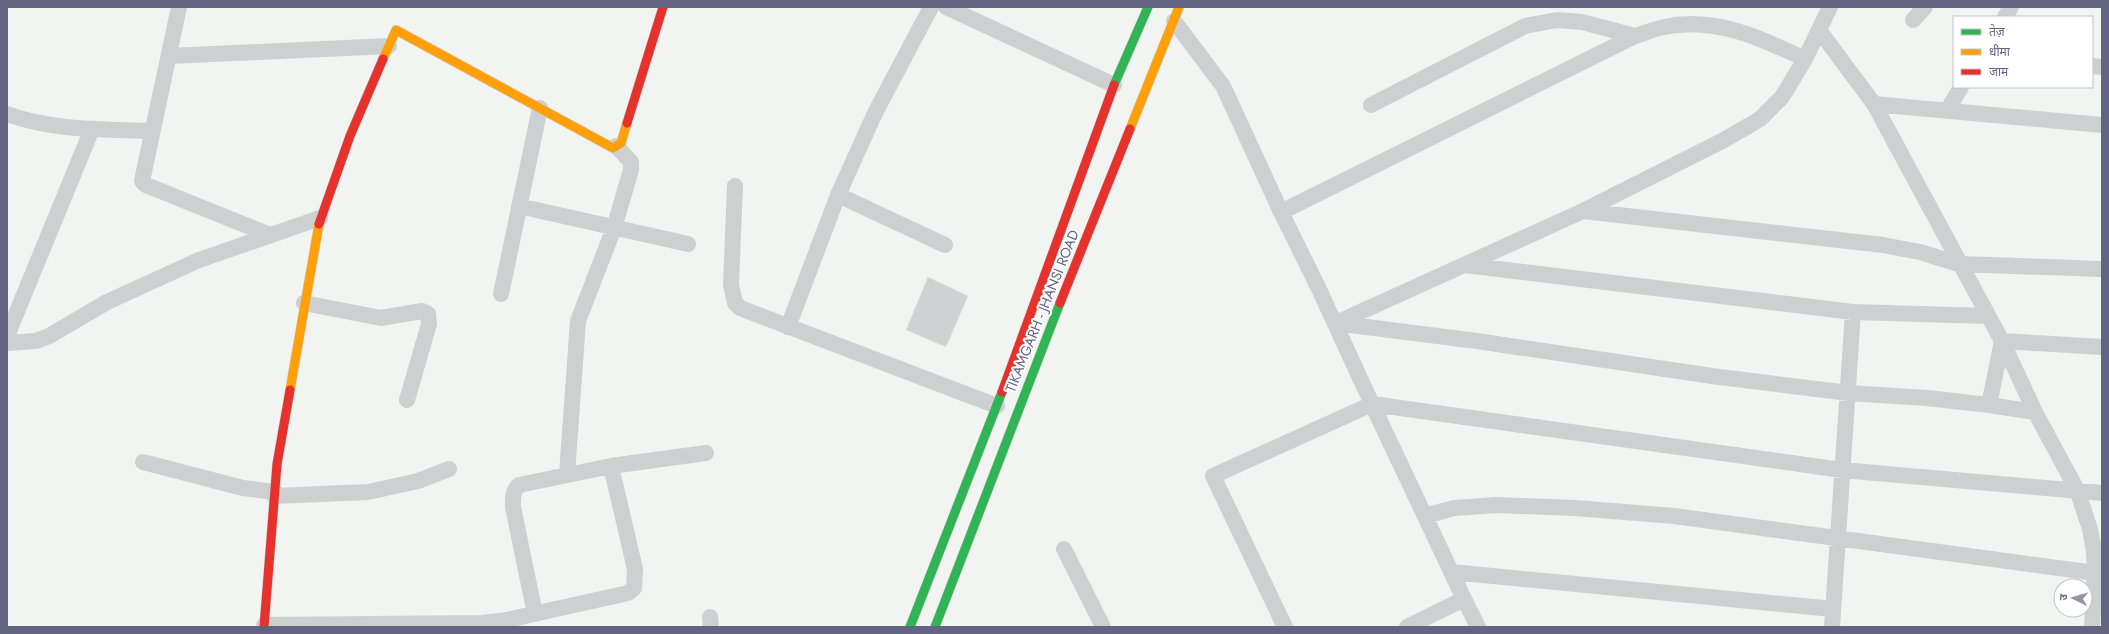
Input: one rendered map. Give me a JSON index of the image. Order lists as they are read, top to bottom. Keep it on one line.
{"streets":{"street":["TIKAMGARH - JHANSI ROAD"]},"legend":["तेज़","धीमा","जाम"],"north":"left"}
